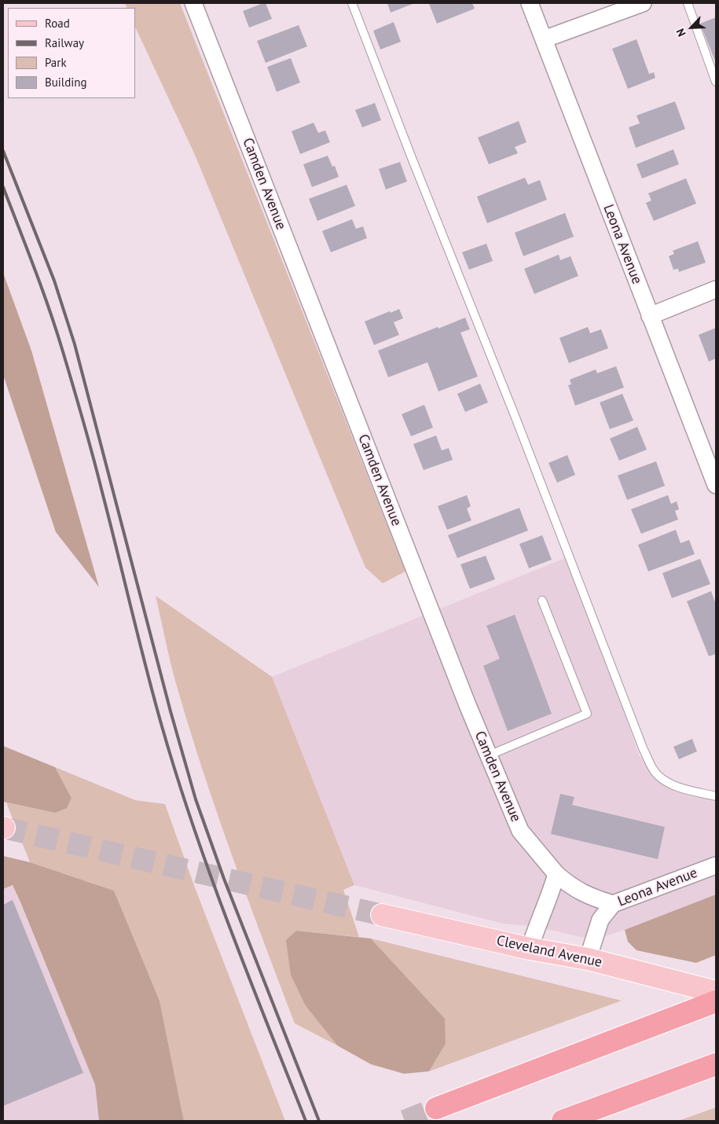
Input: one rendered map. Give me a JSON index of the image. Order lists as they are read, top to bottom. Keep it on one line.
{"streets":{"main road":["Cleveland Avenue"],"street":["Camden Avenue","Leona Avenue"]},"crossings":[["Camden Avenue","Leona Avenue"],["Leona Avenue","Cleveland Avenue"]],"legend":["Road","Railway","Park","Building"],"north":"bottom left"}
